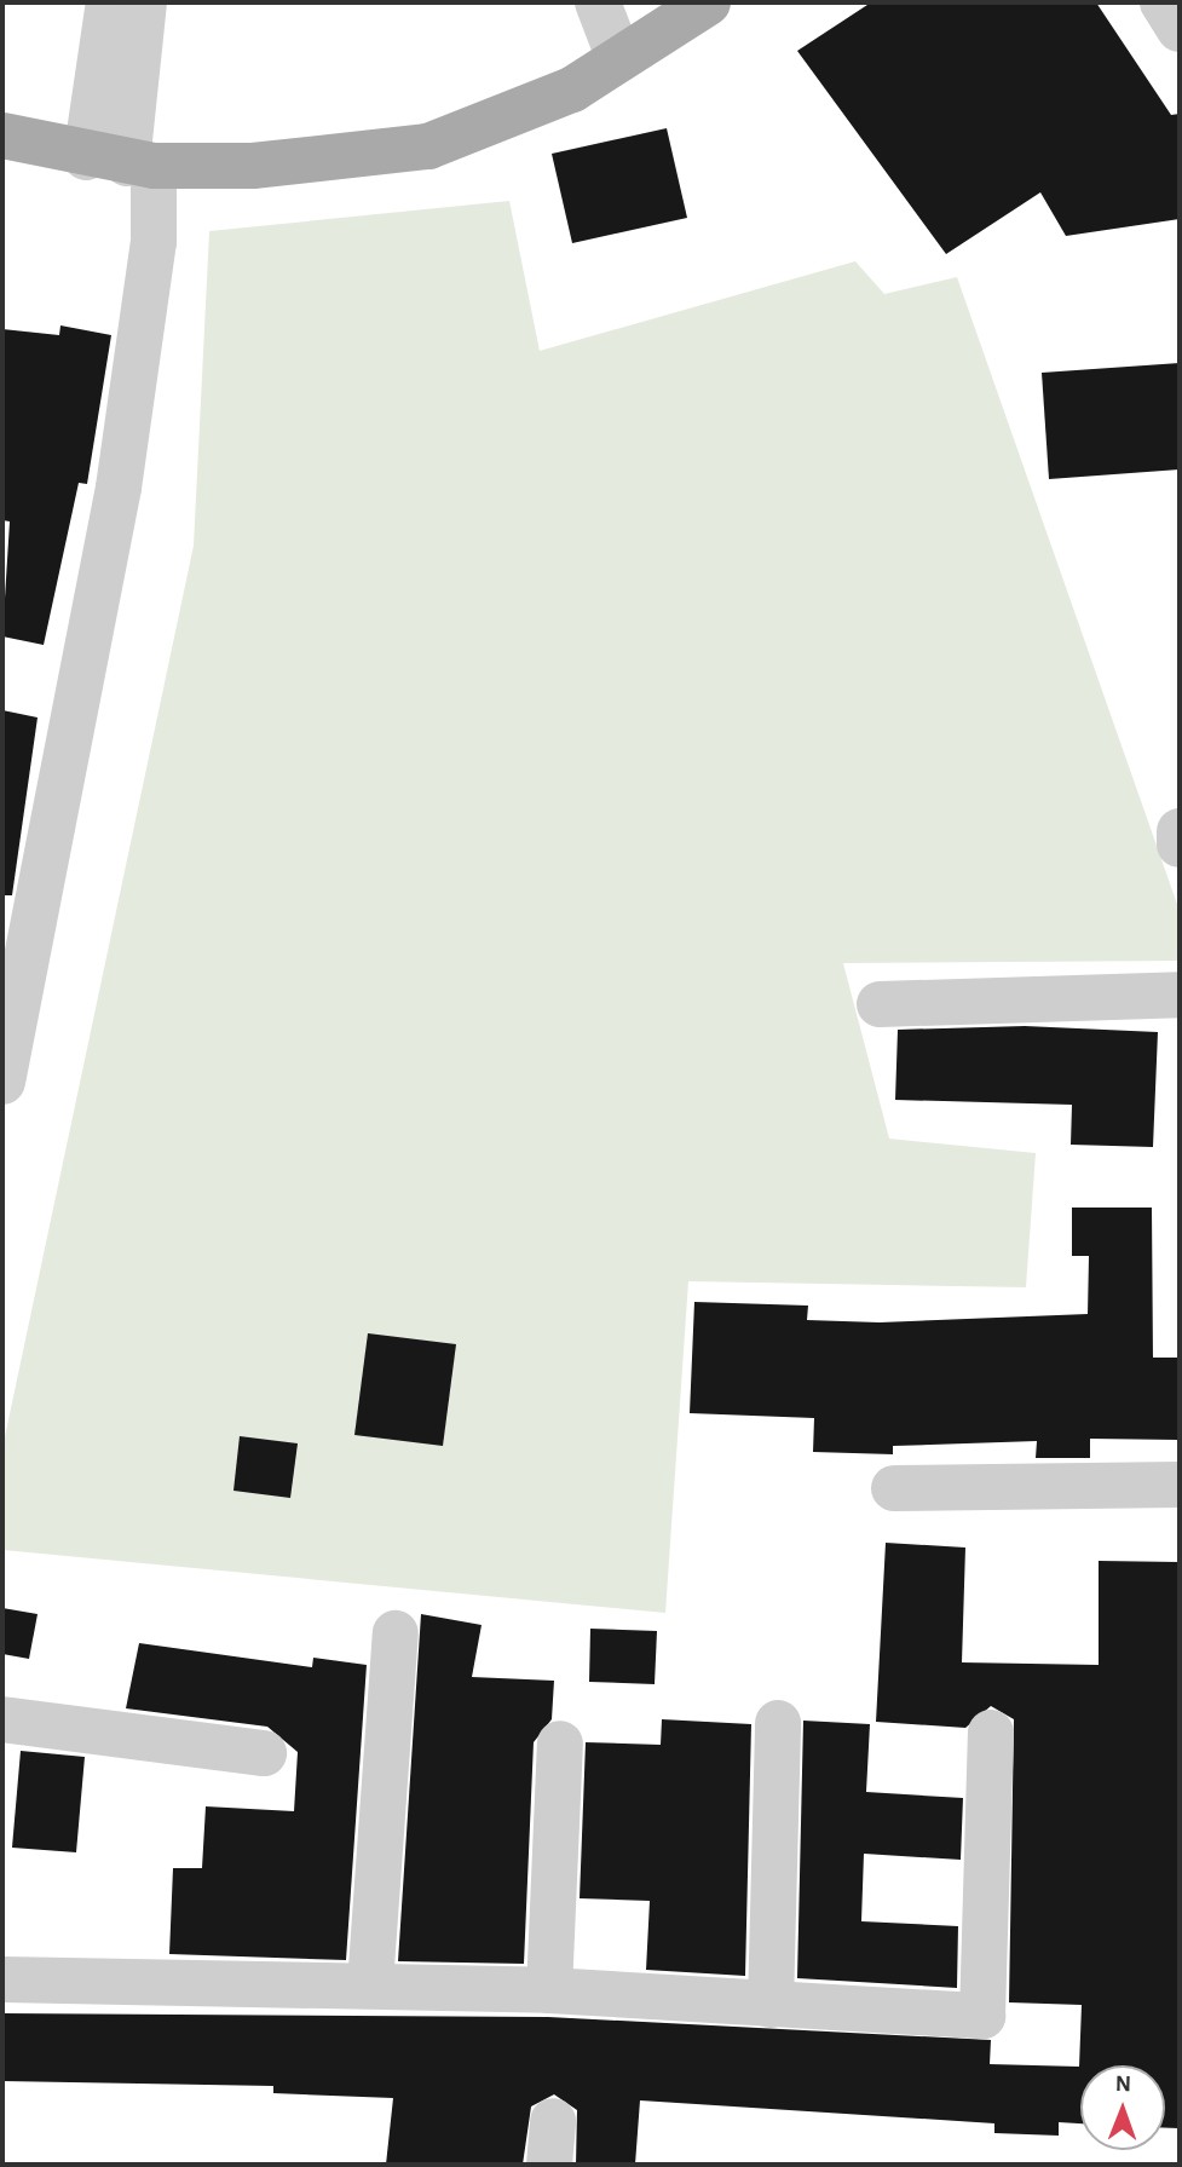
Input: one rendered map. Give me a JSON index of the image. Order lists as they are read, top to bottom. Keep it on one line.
{"north":"top"}
